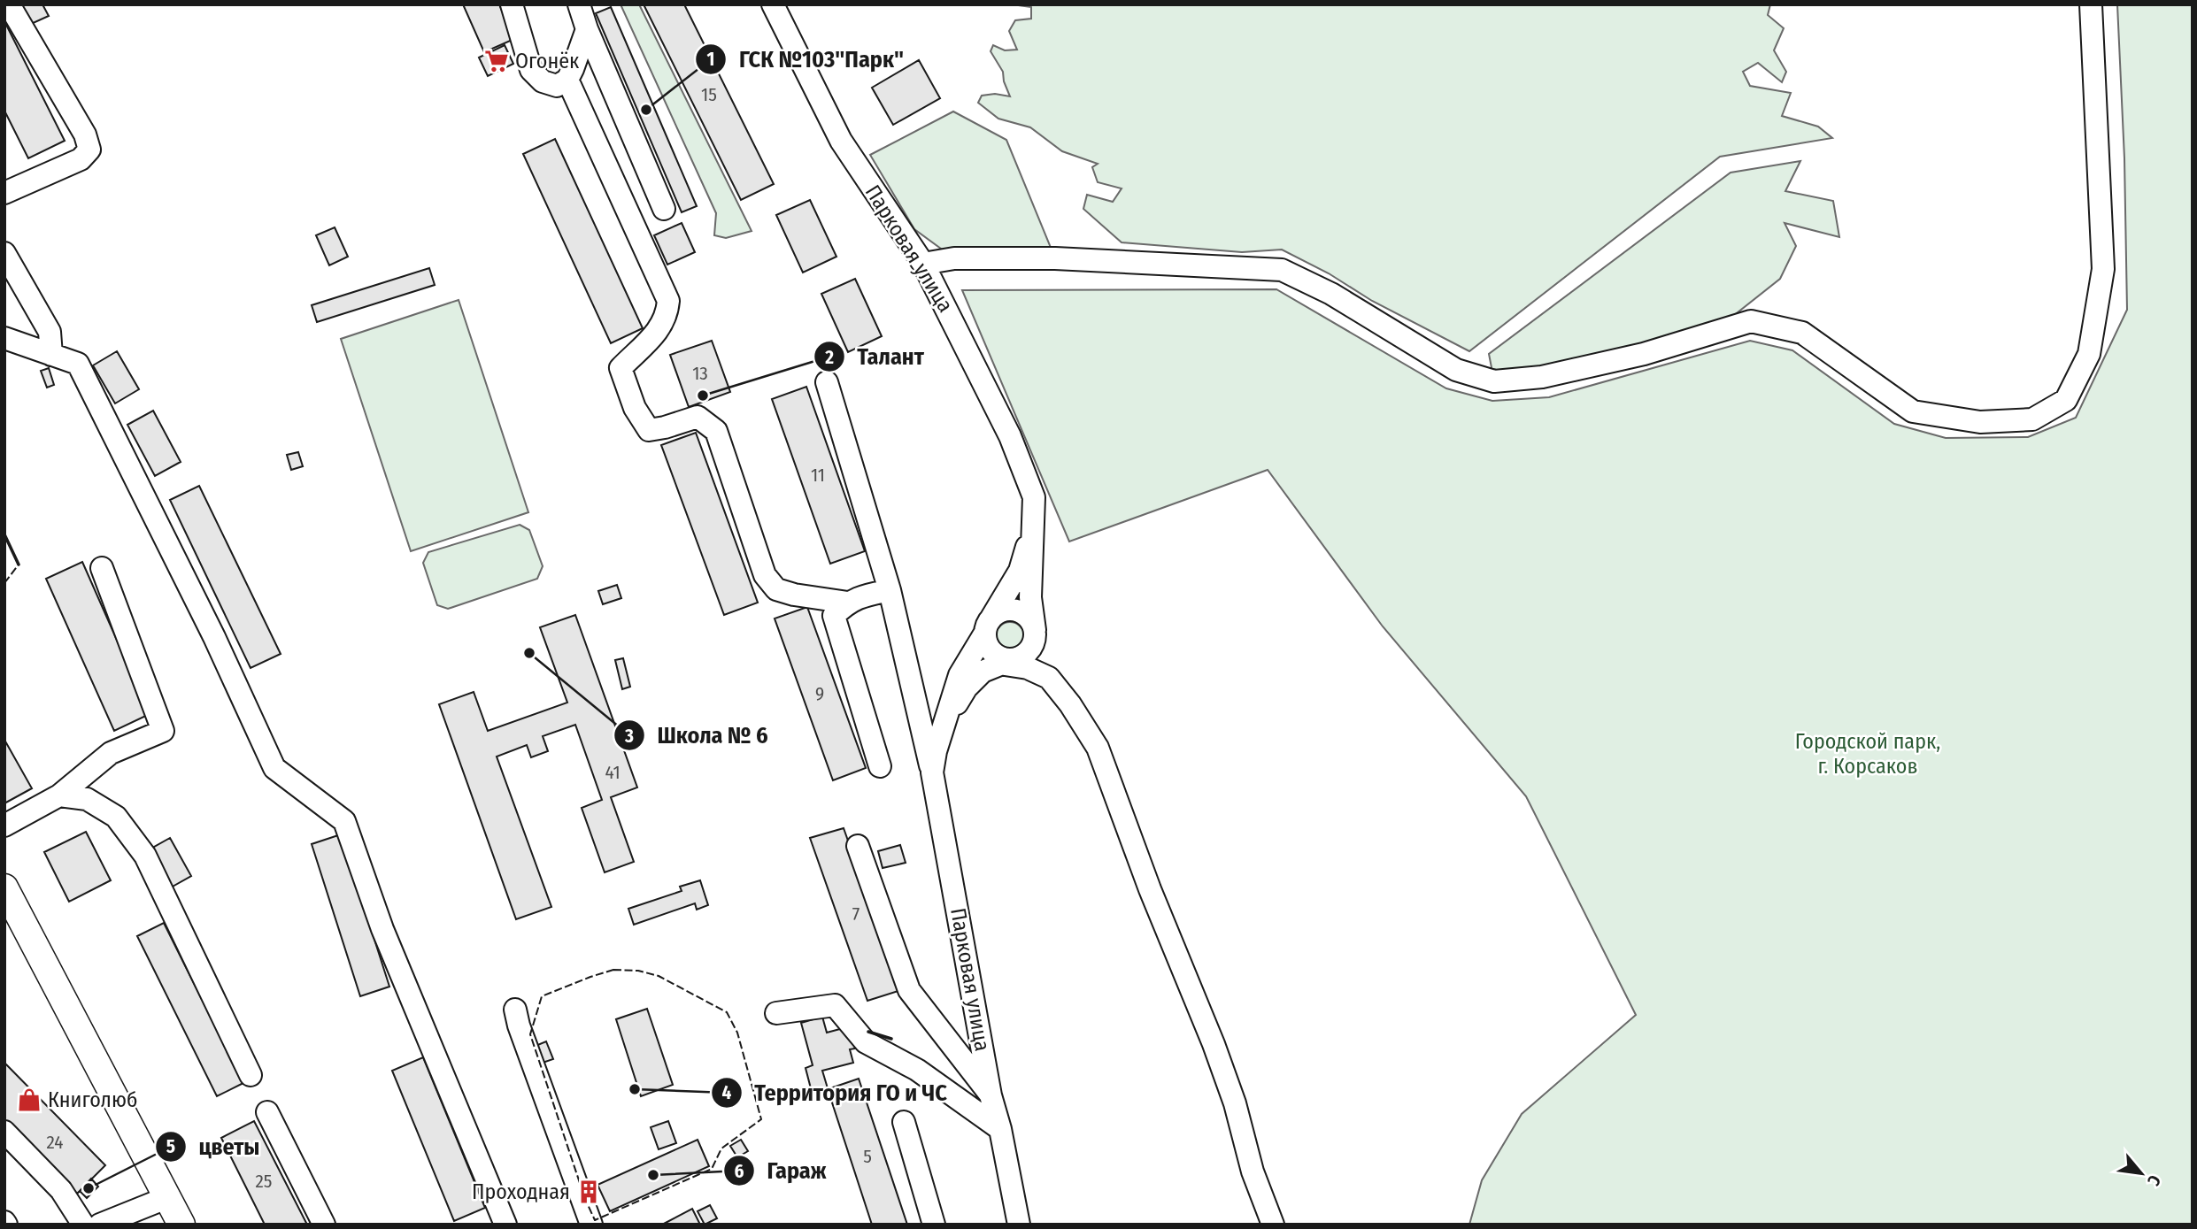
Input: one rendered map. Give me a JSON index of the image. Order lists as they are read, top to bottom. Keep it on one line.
{"streets":{"street":["Парковая улица"]},"parks":["Городской парк, г. Корсаков"],"places":{"supermarket":["Огонёк"],"other":["ГСК №103\"Парк\"","Талант","Школа № 6","Территория ГО и ЧС","Гараж","цветы"],"shop":["Книголюб"],"building":["Проходная"]},"house_numbers":["15","13","11","9","41","7","24","5","25"],"north":"bottom right"}
